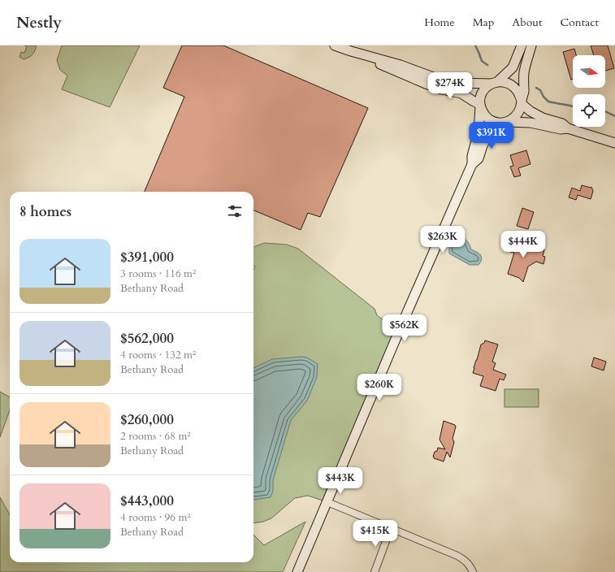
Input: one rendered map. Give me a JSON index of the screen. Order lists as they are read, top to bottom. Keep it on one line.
{"north":"right","page":{"header":"Nestly","nav":["Home","Map","About","Contact"],"price":["$274K","$391K","$263K","$444K","$562K","$260K","$443K","$415K"],"heading":"8 homes","list":[{"name":"$391,000","note":"3 rooms · 116 m² · Bethany Road"},{"name":"$562,000","note":"4 rooms · 132 m² · Bethany Road"},{"name":"$260,000","note":"2 rooms · 68 m² · Bethany Road"},{"name":"$443,000","note":"4 rooms · 96 m² · Bethany Road"}]}}
